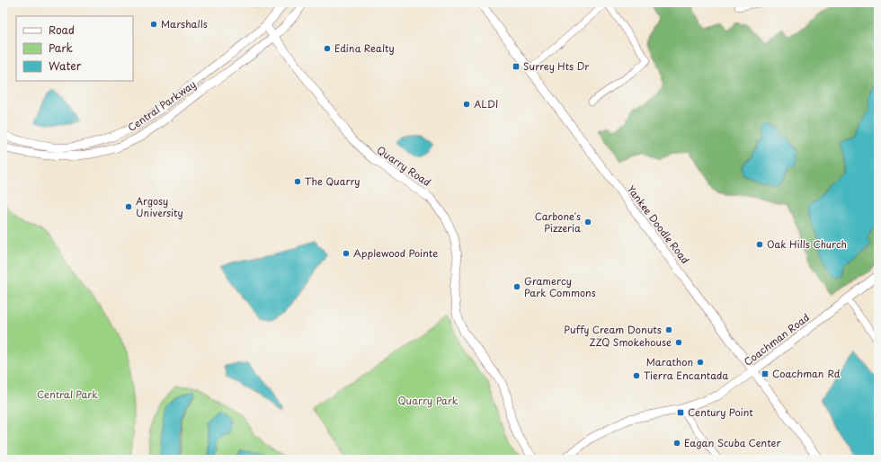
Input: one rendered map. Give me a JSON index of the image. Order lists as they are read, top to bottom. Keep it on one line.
{"streets":{"street":["Central Parkway","Quarry Road","Yankee Doodle Road","Coachman Road"]},"crossings":[["Central Parkway","Quarry Road"],["Yankee Doodle Road","Coachman Road"]],"parks":["Central Park","Quarry Park"],"places":{"other":["Marshalls","Edina Realty","ALDI","The Quarry","Argosy University","Carbone's Pizzeria","Oak Hills Church","Applewood Pointe","Gramercy Park Commons","Puffy Cream Donuts","ZZQ Smokehouse","Marathon","Tierra Encantada","Eagan Scuba Center"],"transit":["Surrey Hts Dr","Coachman Rd","Century Point"]},"legend":["Road","Park","Water"]}
